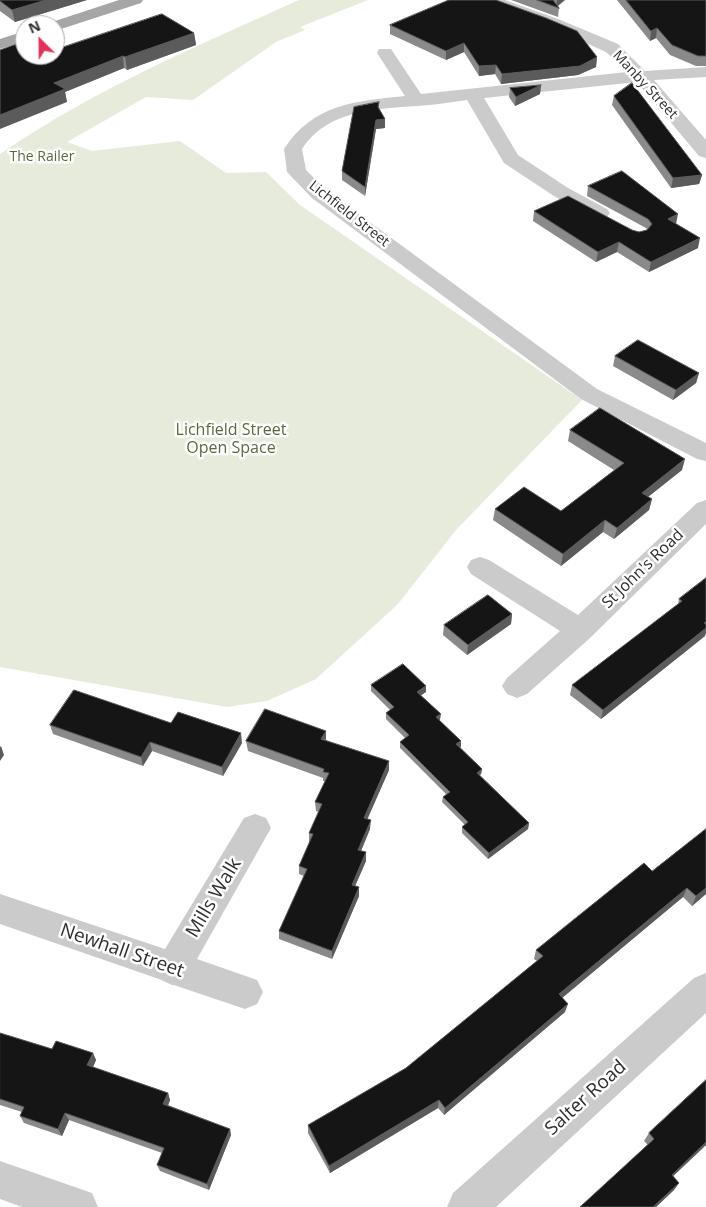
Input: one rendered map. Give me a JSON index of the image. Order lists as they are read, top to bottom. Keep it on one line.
{"streets":{"street":["Manby Street","Lichfield Street","St John's Road","Mills Walk","Newhall Street","Salter Road"]},"crossings":[["Manby Street","Lichfield Street"],["Mills Walk","Newhall Street"]],"parks":["The Railer","Lichfield Street Open Space"],"north":"top left"}
